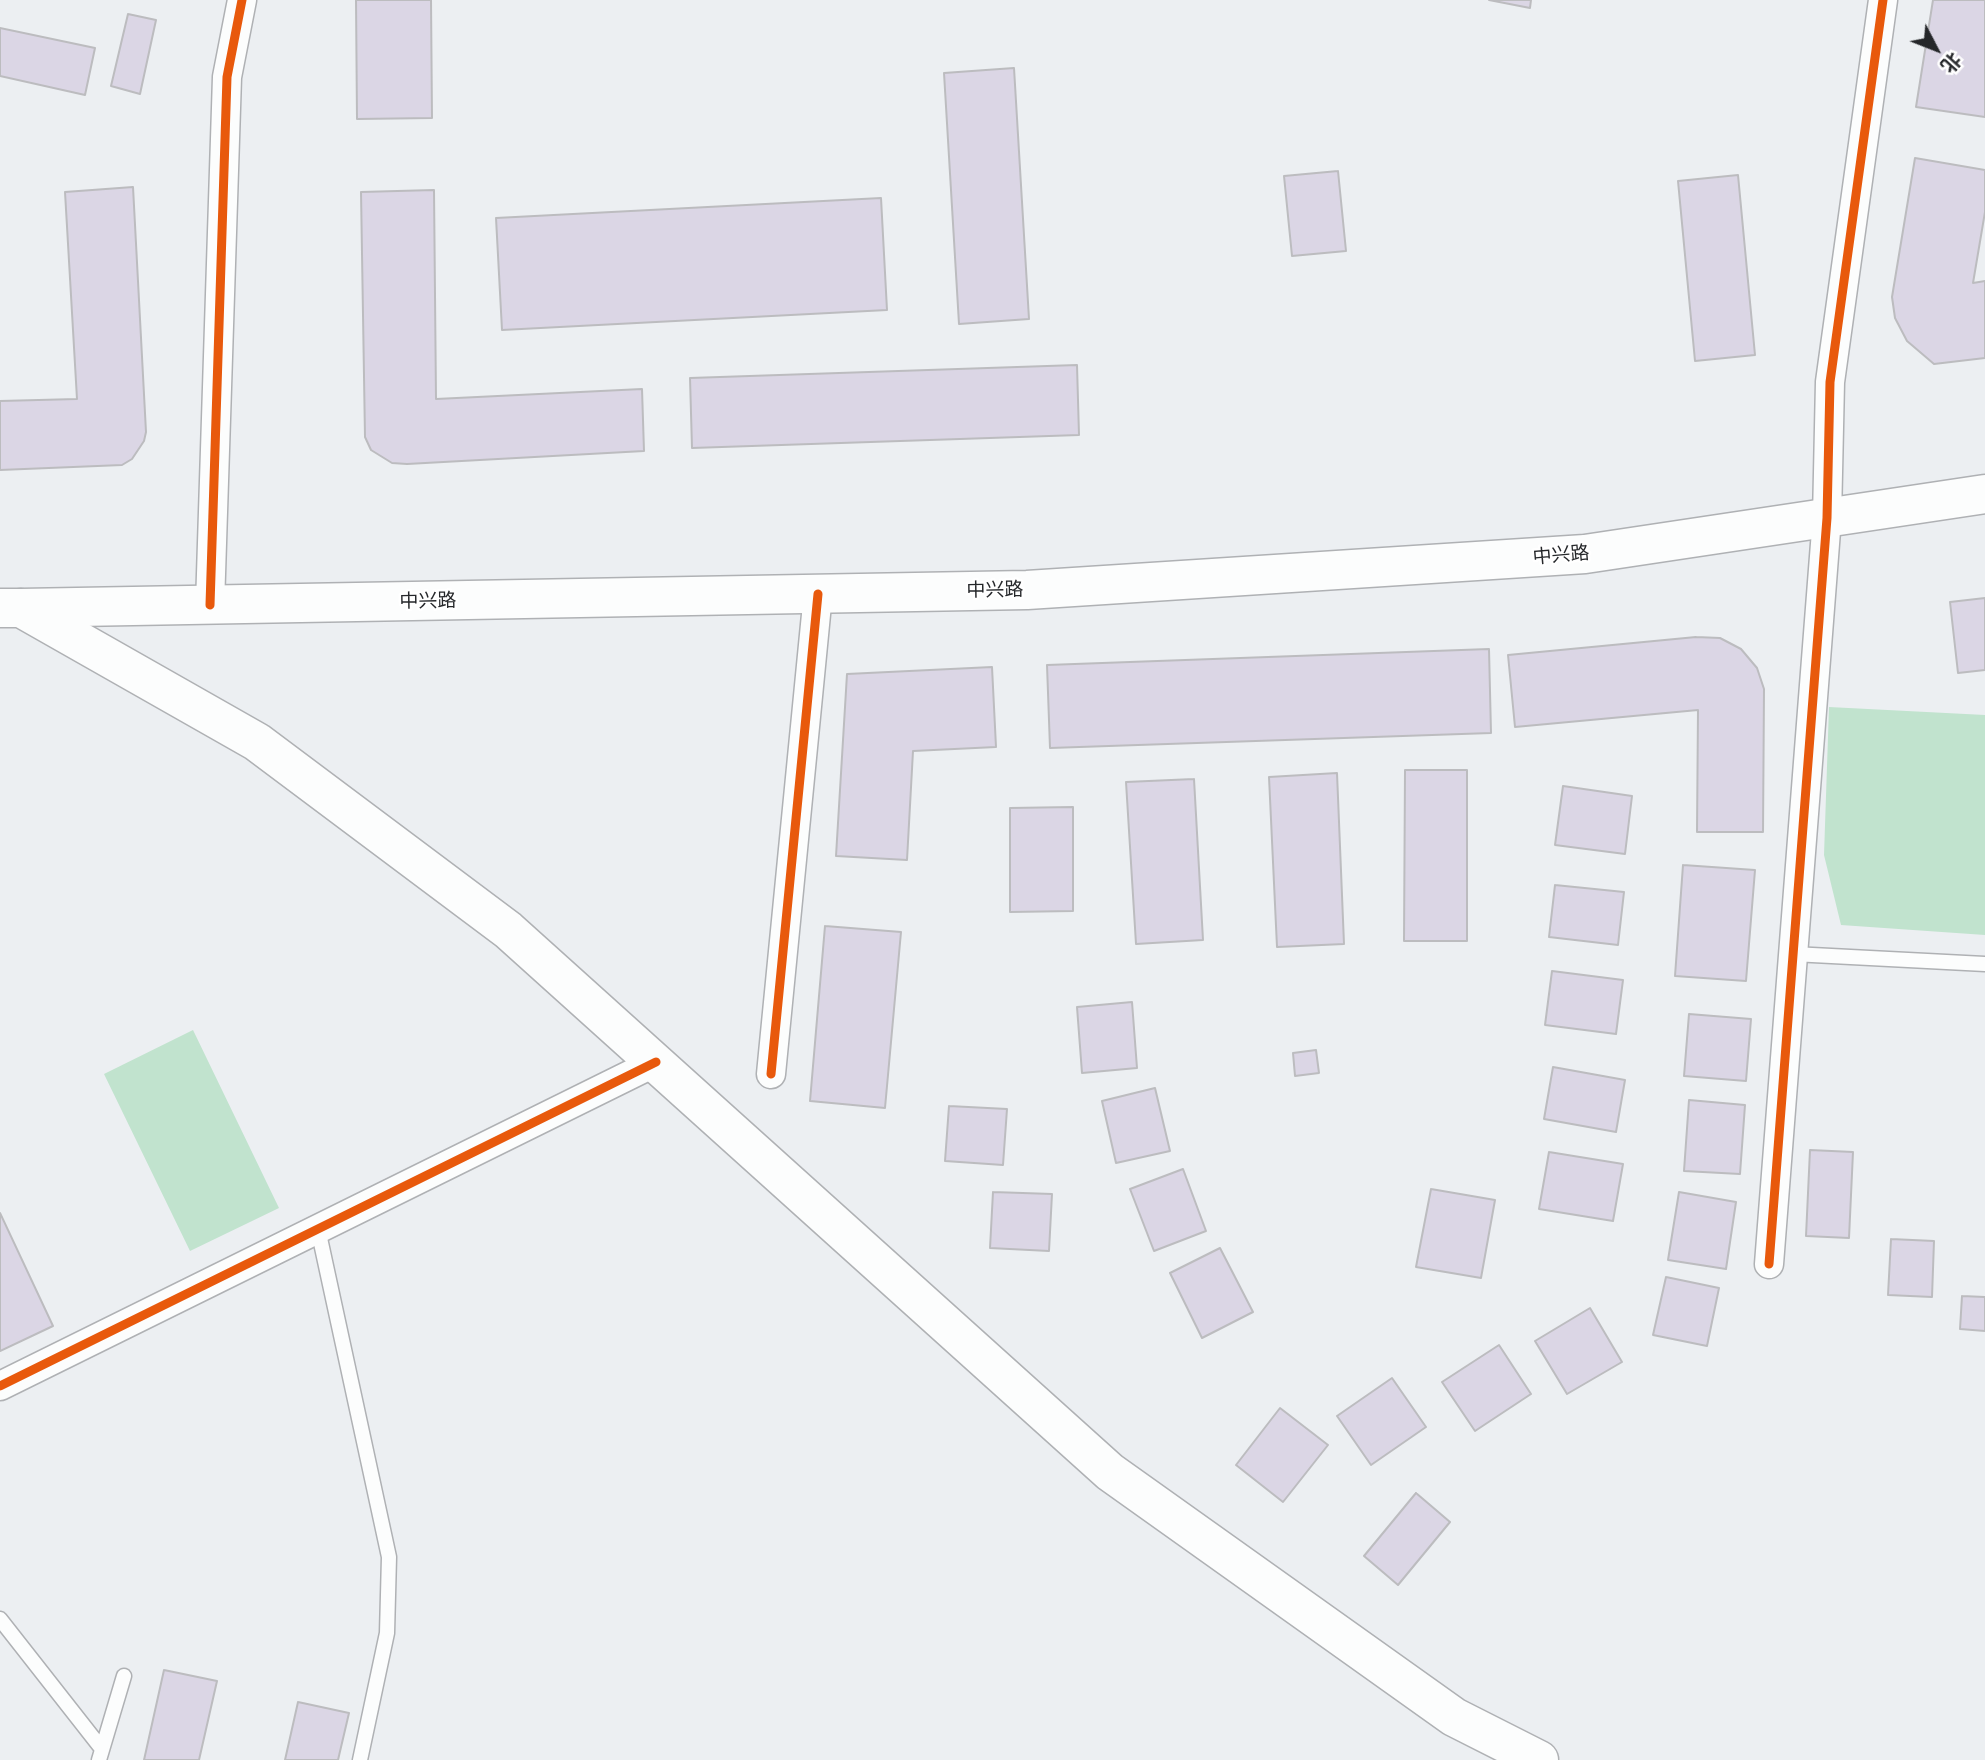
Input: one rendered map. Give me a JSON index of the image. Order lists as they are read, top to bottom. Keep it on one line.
{"streets":{"main road":["中兴路"]},"north":"bottom right"}
